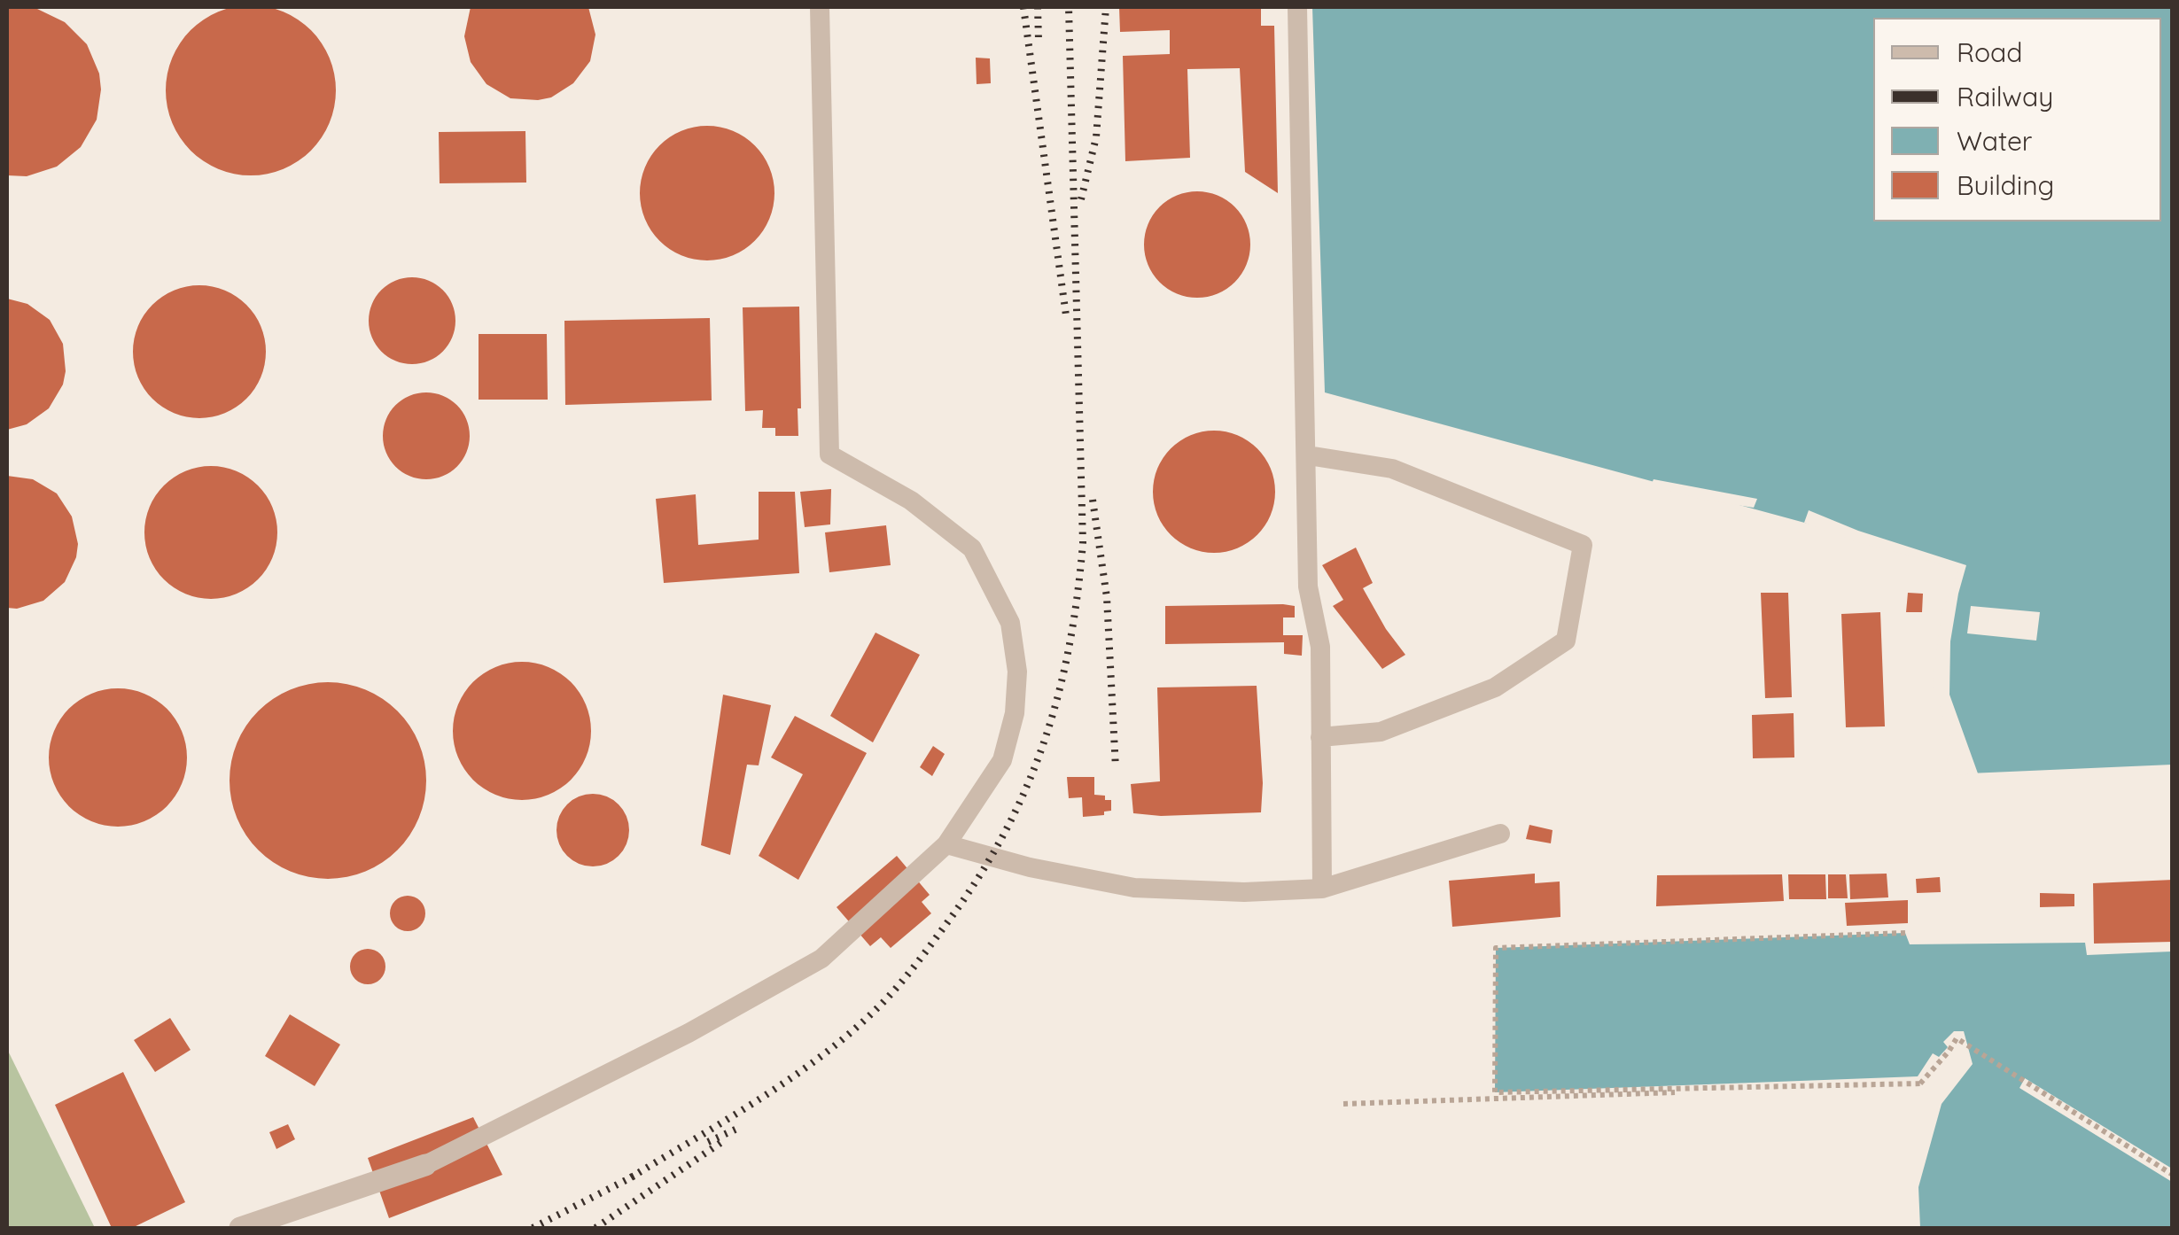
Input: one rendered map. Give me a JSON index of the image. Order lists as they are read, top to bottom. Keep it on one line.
{"legend":["Road","Railway","Water","Building"]}
